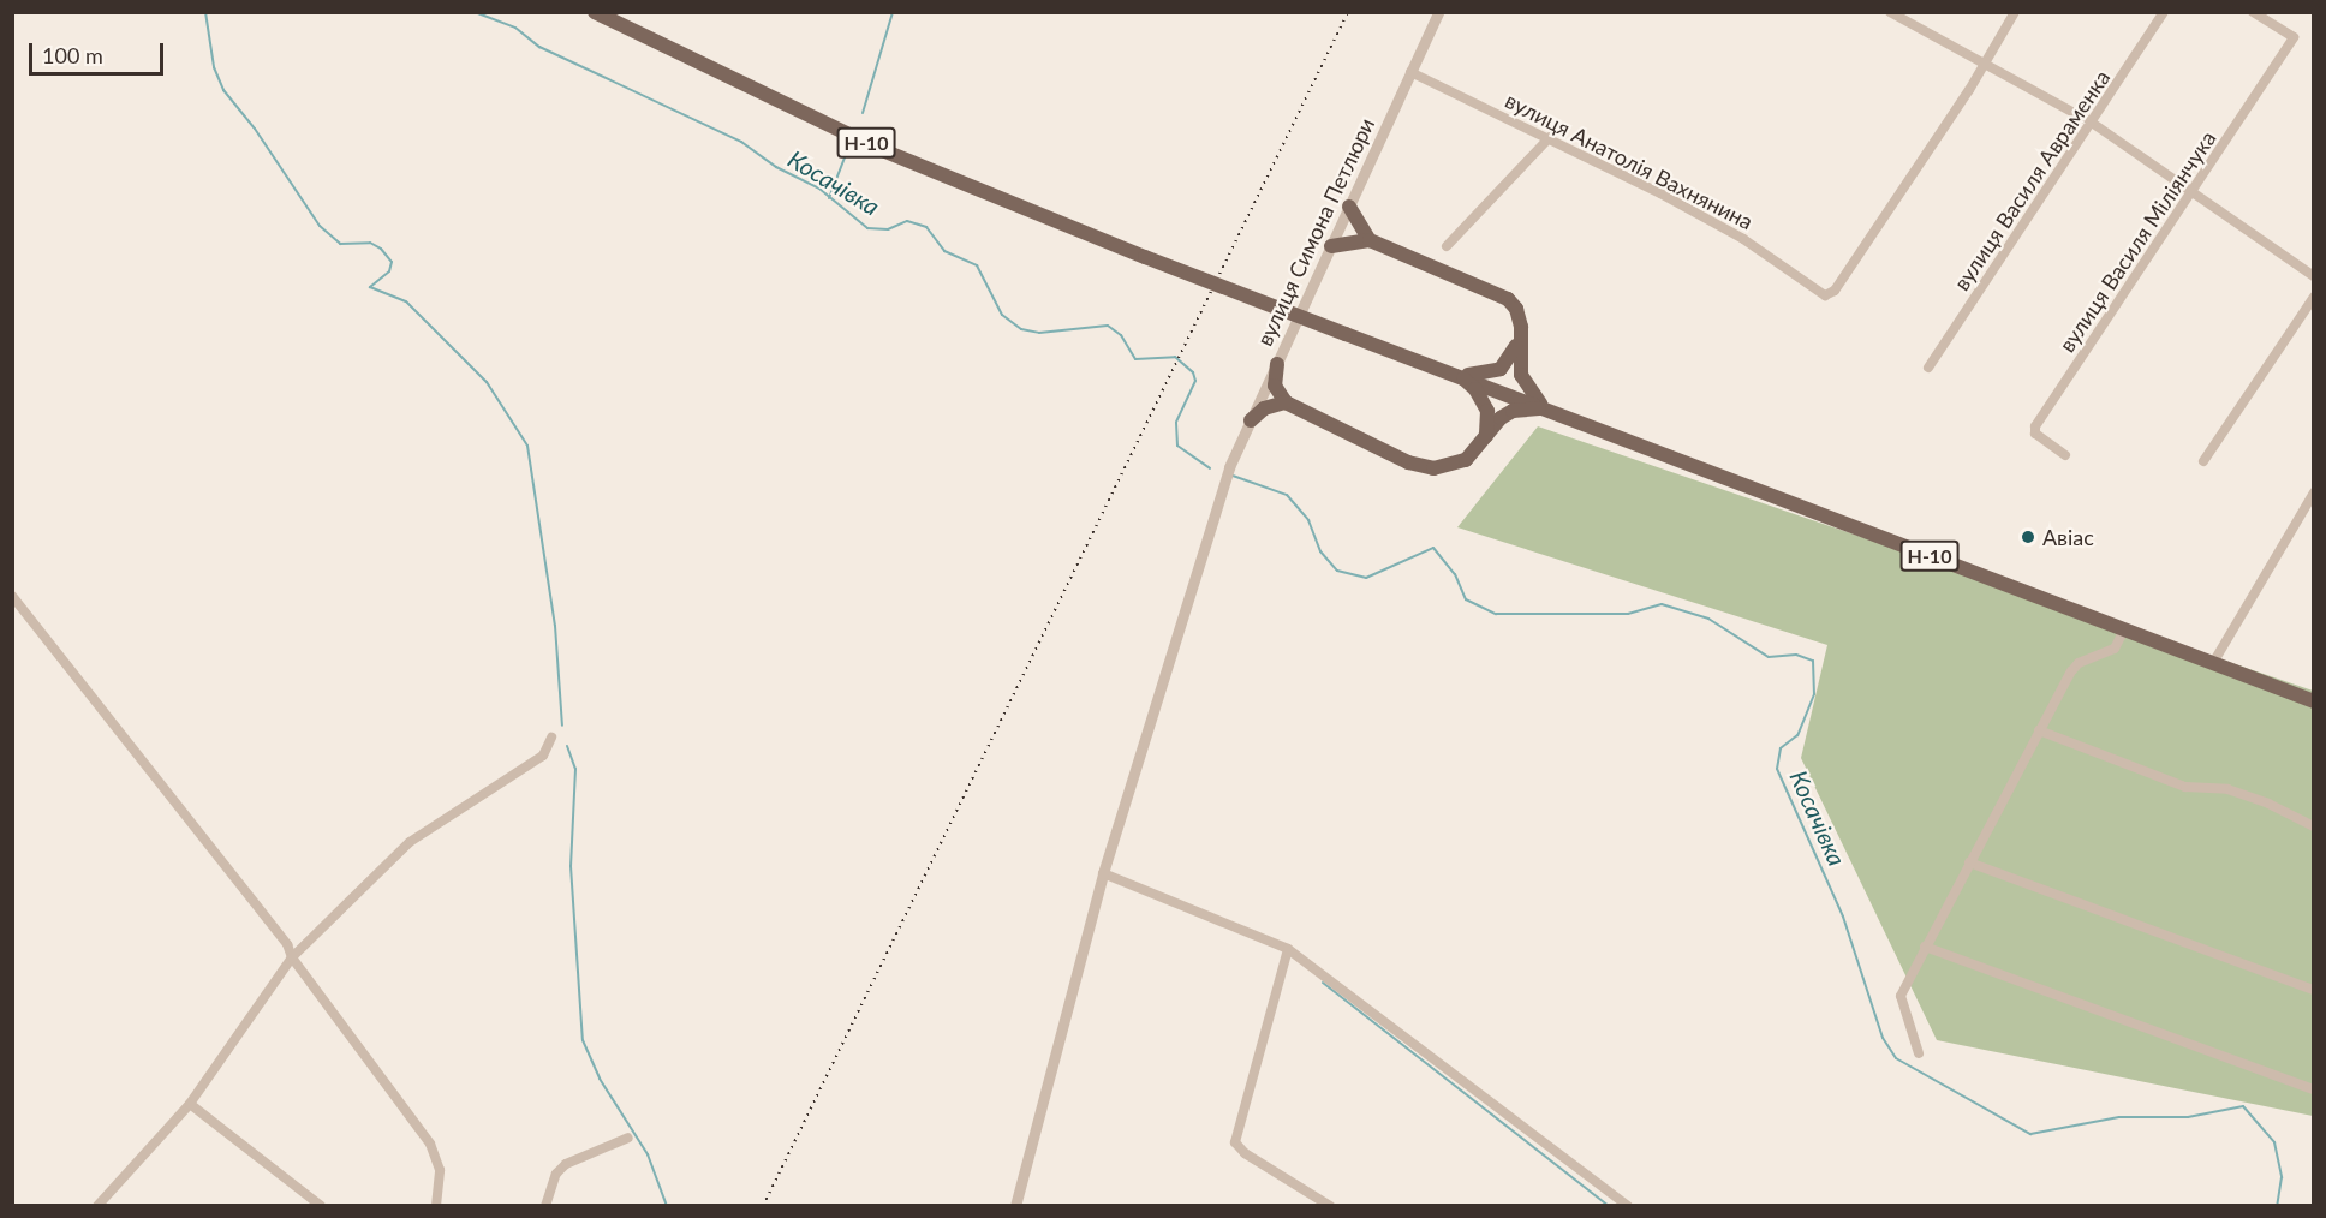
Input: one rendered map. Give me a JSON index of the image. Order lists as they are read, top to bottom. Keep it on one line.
{"streets":{"main road":["Н-10"],"street":["вулиця Анатолія Вахнянина","вулиця Василя Авраменка","вулиця Симона Петлюри","вулиця Василя Міліянчука"]},"crossings":[["вулиця Анатолія Вахнянина","вулиця Симона Петлюри"]],"water":["Косачівка"],"places":["Авіас"],"scale_bar":"100 m"}
